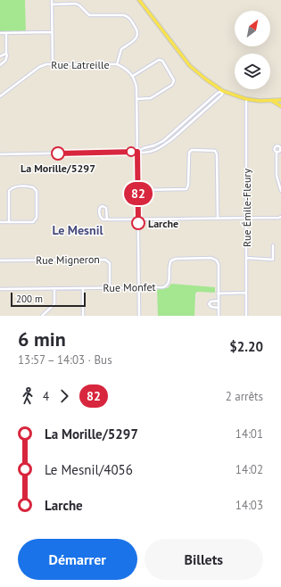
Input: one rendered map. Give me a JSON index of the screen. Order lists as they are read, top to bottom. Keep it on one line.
{"streets":{"street":["Rue Latreille","Rue Émile-Fleury","Rue Migneron","Rue Monfet"]},"crossings":[["Rue Migneron","Rue Monfet"]],"districts":["Le Mesnil"],"places":["La Morille/5297","Larche"],"lines":["bus line 82"],"scale_bar":"200 m","north":"top right","page":{"on_map":"82","scale":"200 m","heading":["6 min","13:57 – 14:03 · Bus","$2.20"],"legs":["4","82","2 arrêts"],"list":[{"name":"La Morille/5297","value":"14:01"},{"name":"Le Mesnil/4056","value":"14:02"},{"name":"Larche","value":"14:03"}],"buttons":["Démarrer","Billets"]}}
